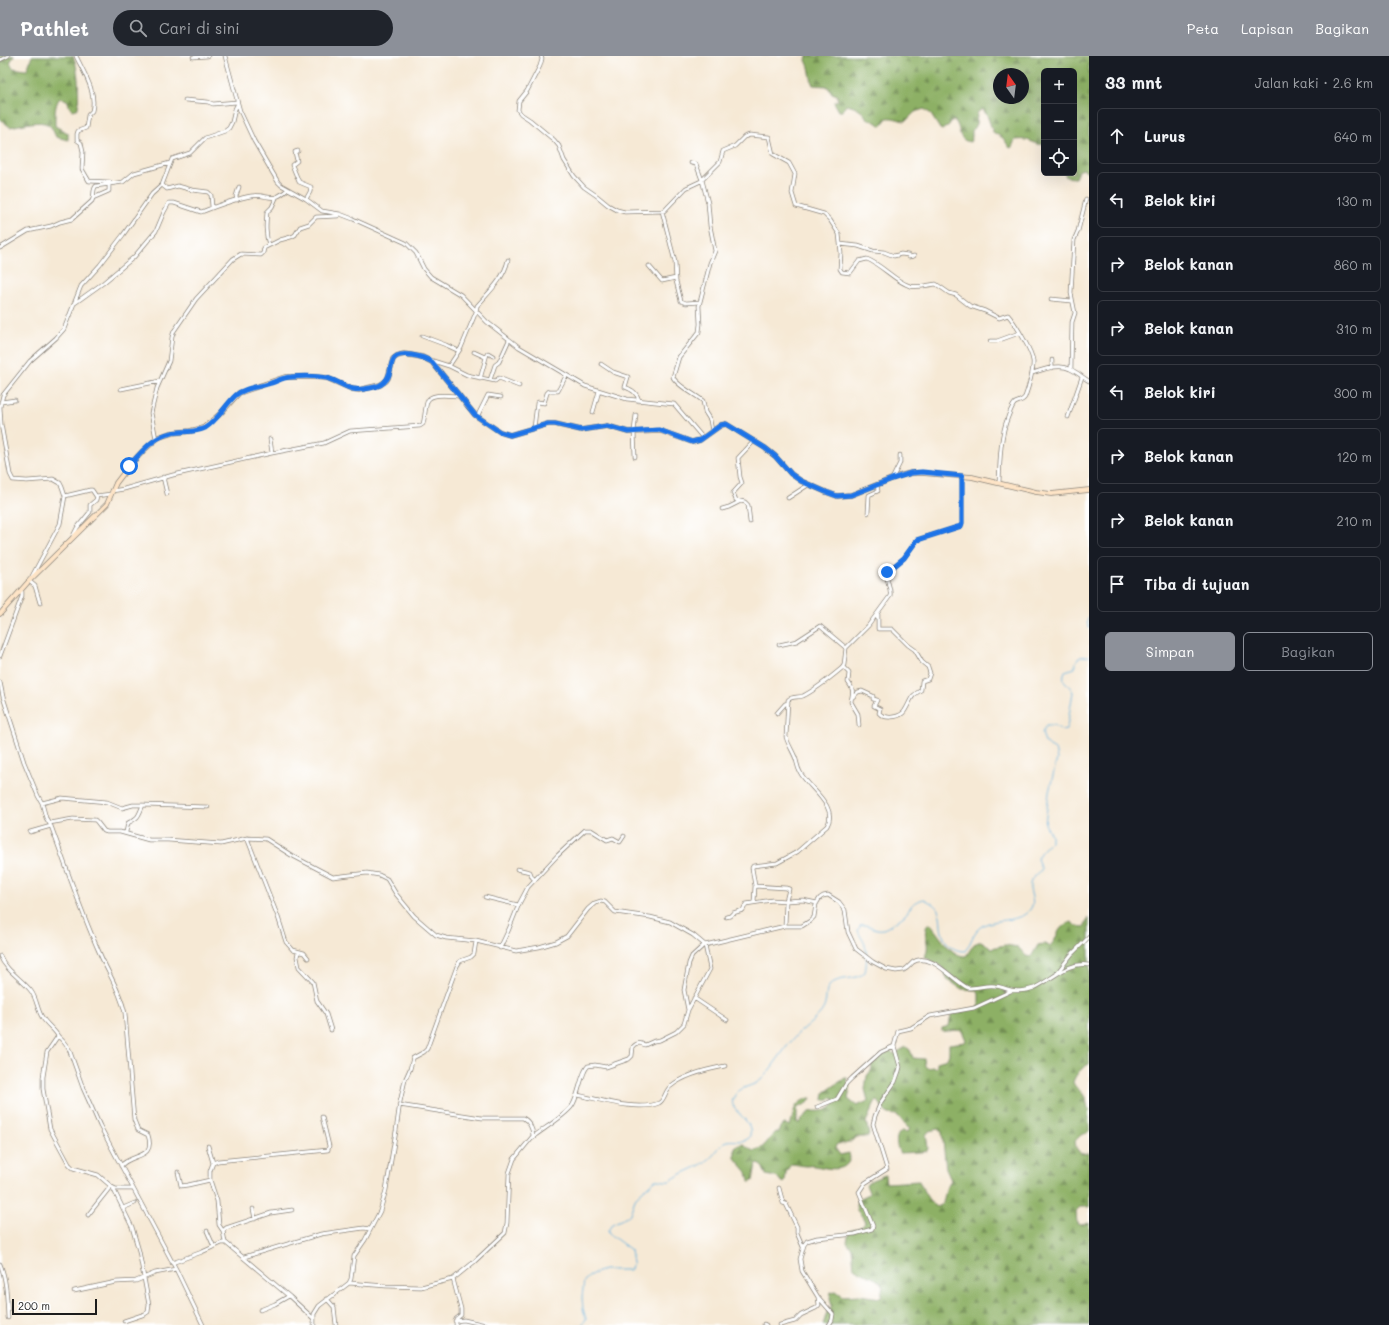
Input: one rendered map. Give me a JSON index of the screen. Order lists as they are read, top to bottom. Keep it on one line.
{"scale_bar":"200 m","north":"top","page":{"header":"Pathlet","search":"Cari di sini","nav":["Peta","Lapisan","Bagikan"],"heading":["33 mnt","Jalan kaki · 2.6 km"],"map_buttons":["+","−"],"list":[["Lurus","640 m"],["Belok kiri","130 m"],["Belok kanan","860 m"],["Belok kanan","310 m"],["Belok kiri","300 m"],["Belok kanan","120 m"],["Belok kanan","210 m"],"Tiba di tujuan"],"buttons":["Simpan","Bagikan"],"scale":"200 m"}}
